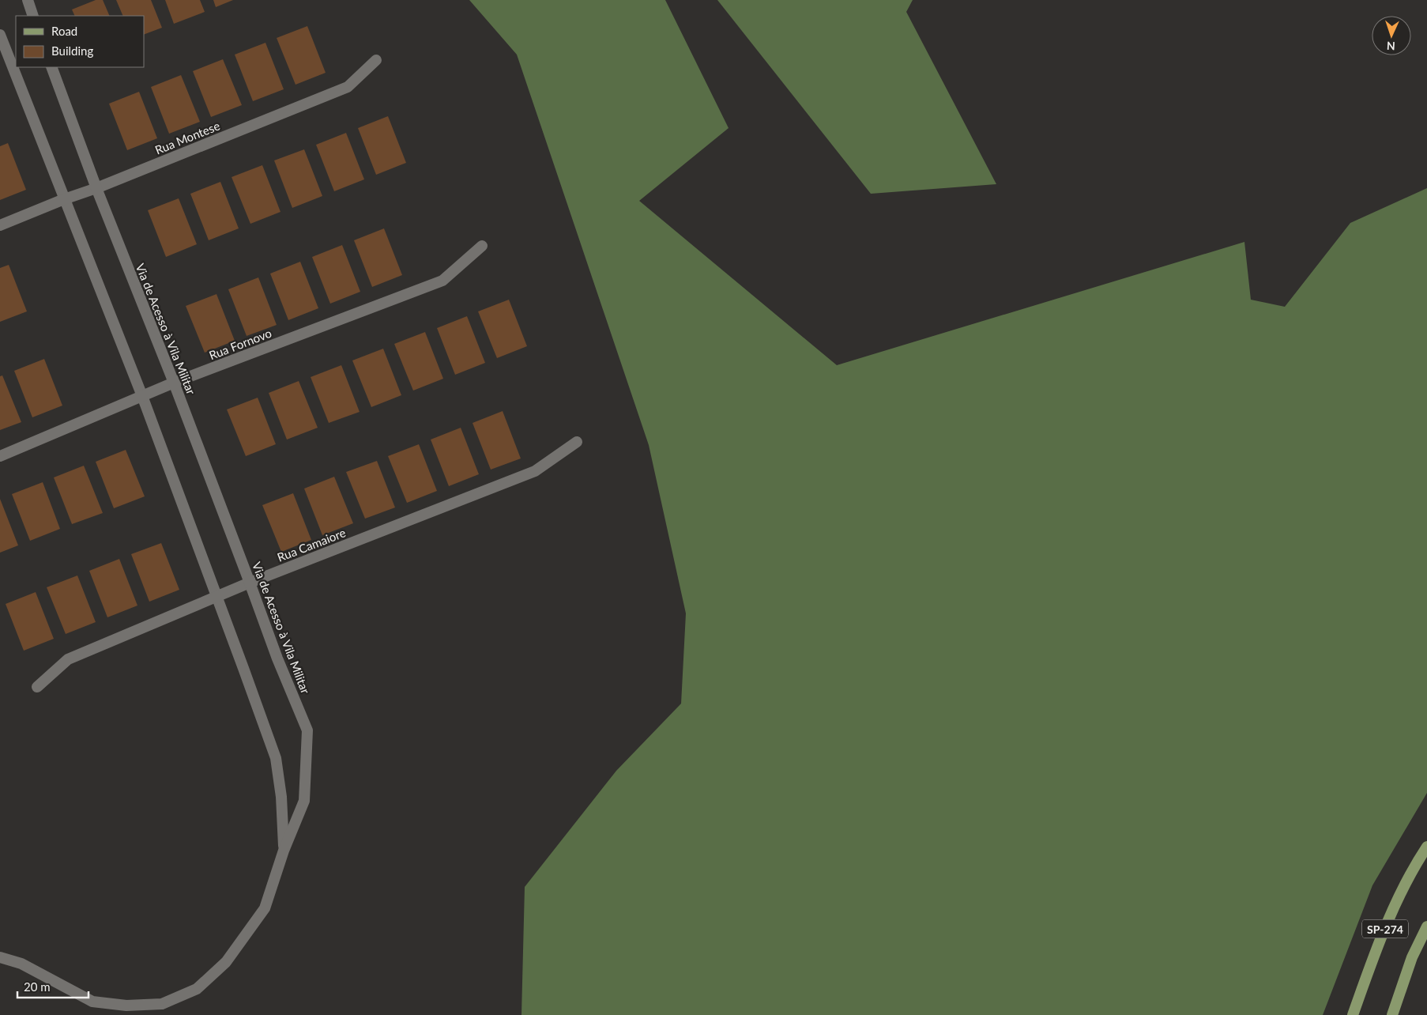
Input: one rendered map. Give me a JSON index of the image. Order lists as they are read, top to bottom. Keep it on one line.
{"streets":{"main road":["SP-274"],"street":["Rua Montese","Via de Acesso à Vila Militar","Rua Fornovo","Rua Camaiore"]},"crossings":[["Rua Montese","Via de Acesso à Vila Militar"],["Via de Acesso à Vila Militar","Rua Fornovo"],["Via de Acesso à Vila Militar","Rua Camaiore"]],"legend":["Road","Building"],"scale_bar":"20 m","north":"bottom"}
